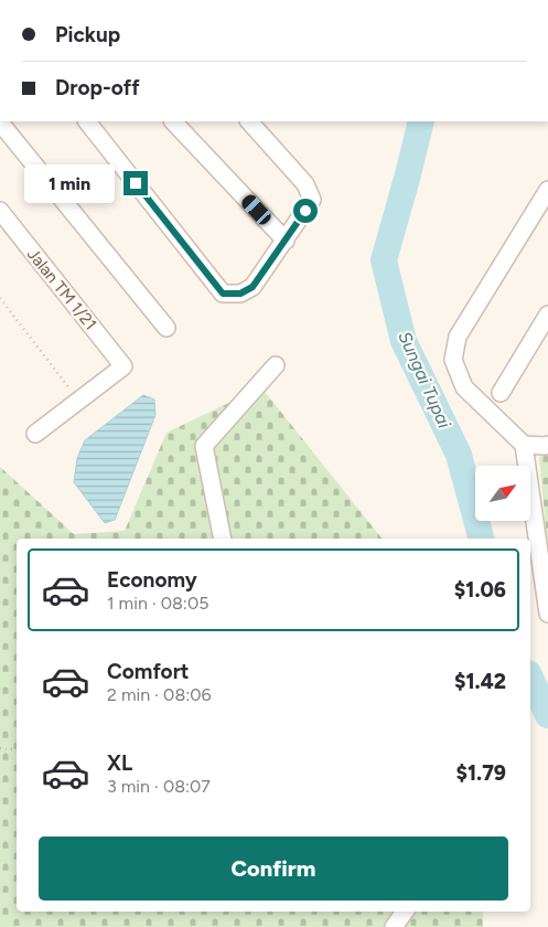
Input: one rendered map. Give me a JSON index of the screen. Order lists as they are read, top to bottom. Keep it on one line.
{"streets":{"street":["Jalan TM 1/21"]},"water":["Sungai Tupai"],"north":"top right","page":{"banner":["Pickup","Drop-off"],"bubble":"1 min","list":[{"name":"Economy","note":"1 min · 08:05","value":"$1.06"},{"name":"Comfort","note":"2 min · 08:06","value":"$1.42"},{"name":"XL","note":"3 min · 08:07","value":"$1.79"}],"buttons":"Confirm"}}
